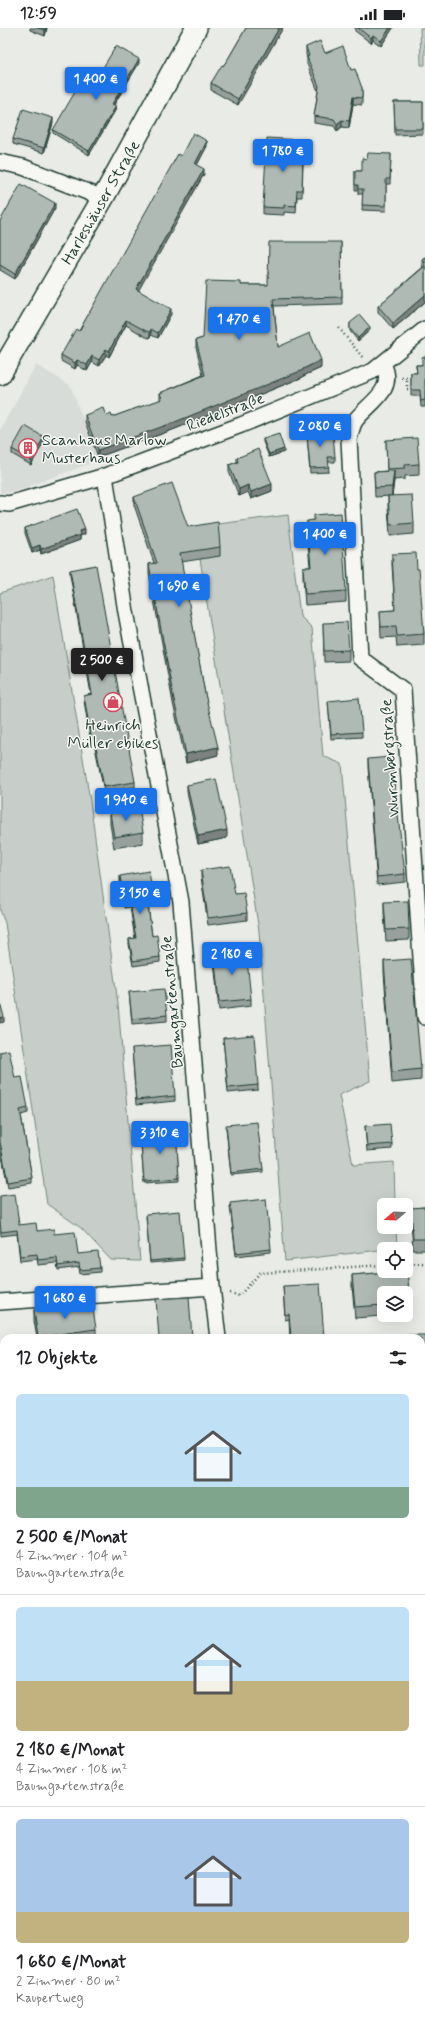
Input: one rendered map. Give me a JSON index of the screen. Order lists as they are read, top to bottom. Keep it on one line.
{"streets":{"main road":["Harleshäuser Straße"],"street":["Riedelstraße","Wurmbergstraße","Baumgartenstraße"]},"crossings":[["Riedelstraße","Wurmbergstraße"],["Riedelstraße","Baumgartenstraße"]],"places":{"building":["Scanhaus Marlow Musterhaus"],"shop":["Heinrich Müller ebikes"]},"north":"left","page":{"status":"12:59","price":["1 400 €","1 780 €","1 470 €","2 080 €","1 400 €","1 690 €","2 500 €","1 940 €","3 150 €","2 180 €","3 310 €","1 680 €"],"heading":"12 Objekte","list":[{"name":"2 500 €/Monat","note":"4 Zimmer · 104 m² · Baumgartenstraße"},{"name":"2 180 €/Monat","note":"4 Zimmer · 108 m² · Baumgartenstraße"},{"name":"1 680 €/Monat","note":"2 Zimmer · 80 m² · Kaupertweg"}]}}
